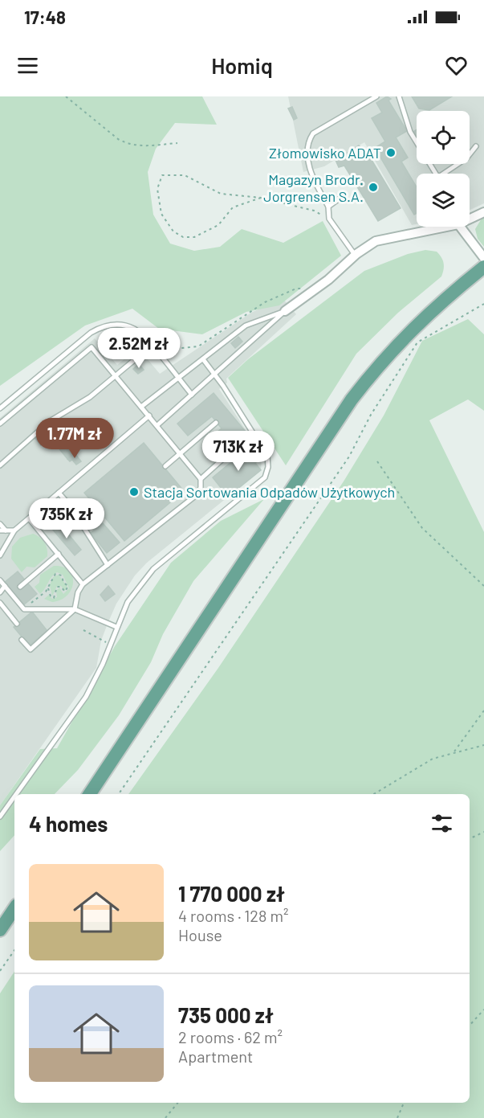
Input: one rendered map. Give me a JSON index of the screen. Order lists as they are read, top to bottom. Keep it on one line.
{"places":["Złomowisko ADAT","Magazyn Brodr. Jorgrensen S.A.","Stacja Sortowania Odpadów Użytkowych"],"page":{"status":"17:48","header":"Homiq","price":["2.52M zł","1.77M zł","713K zł","735K zł"],"heading":"4 homes","list":[{"name":"1 770 000 zł","note":"4 rooms · 128 m² · House"},{"name":"735 000 zł","note":"2 rooms · 62 m² · Apartment"}]}}
